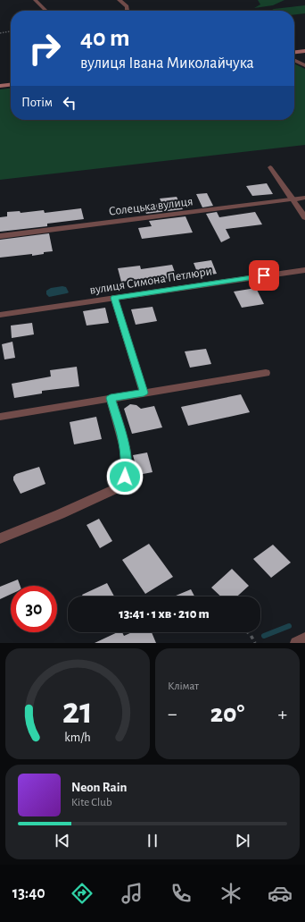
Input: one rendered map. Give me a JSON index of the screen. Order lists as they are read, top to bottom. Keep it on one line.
{"streets":{"street":["Солецька вулиця","вулиця Симона Петлюри"]},"page":{"turn":["40 m","вулиця Івана Миколайчука"],"then":"Потім","limit":"30","trip":"13:41 · 1 хв · 210 m","tile":"Клімат","heat":["−","20°","+"],"song":["Neon Rain","Kite Club"],"tabs":"13:40","gauge":["21","km/h"]}}
